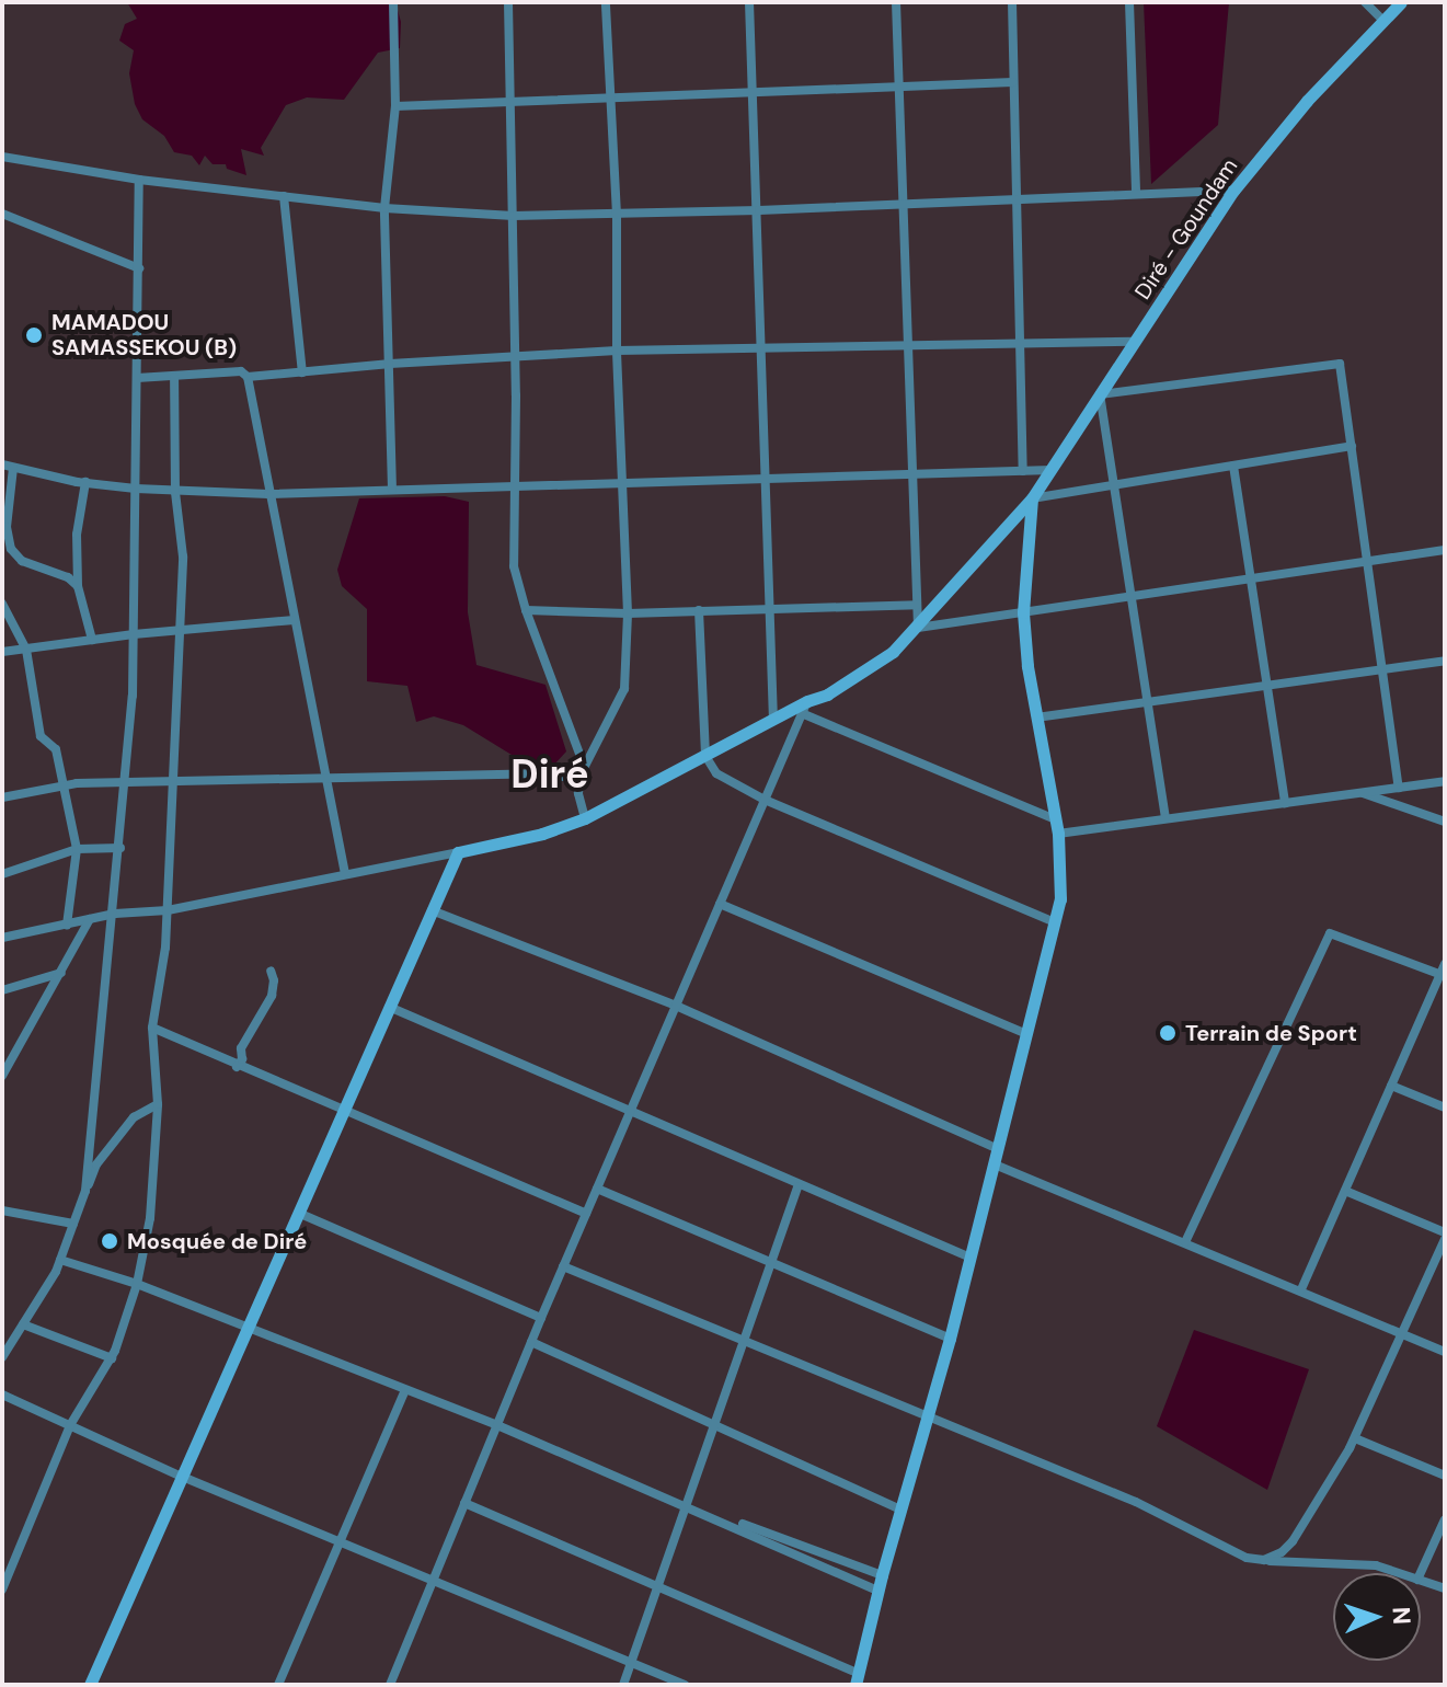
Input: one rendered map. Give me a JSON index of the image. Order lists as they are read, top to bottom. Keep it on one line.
{"streets":{"main road":["Diré - Goundam"]},"districts":["Diré"],"places":["MAMADOU SAMASSEKOU (B)","Terrain de Sport","Mosquée de Diré"],"north":"right"}
